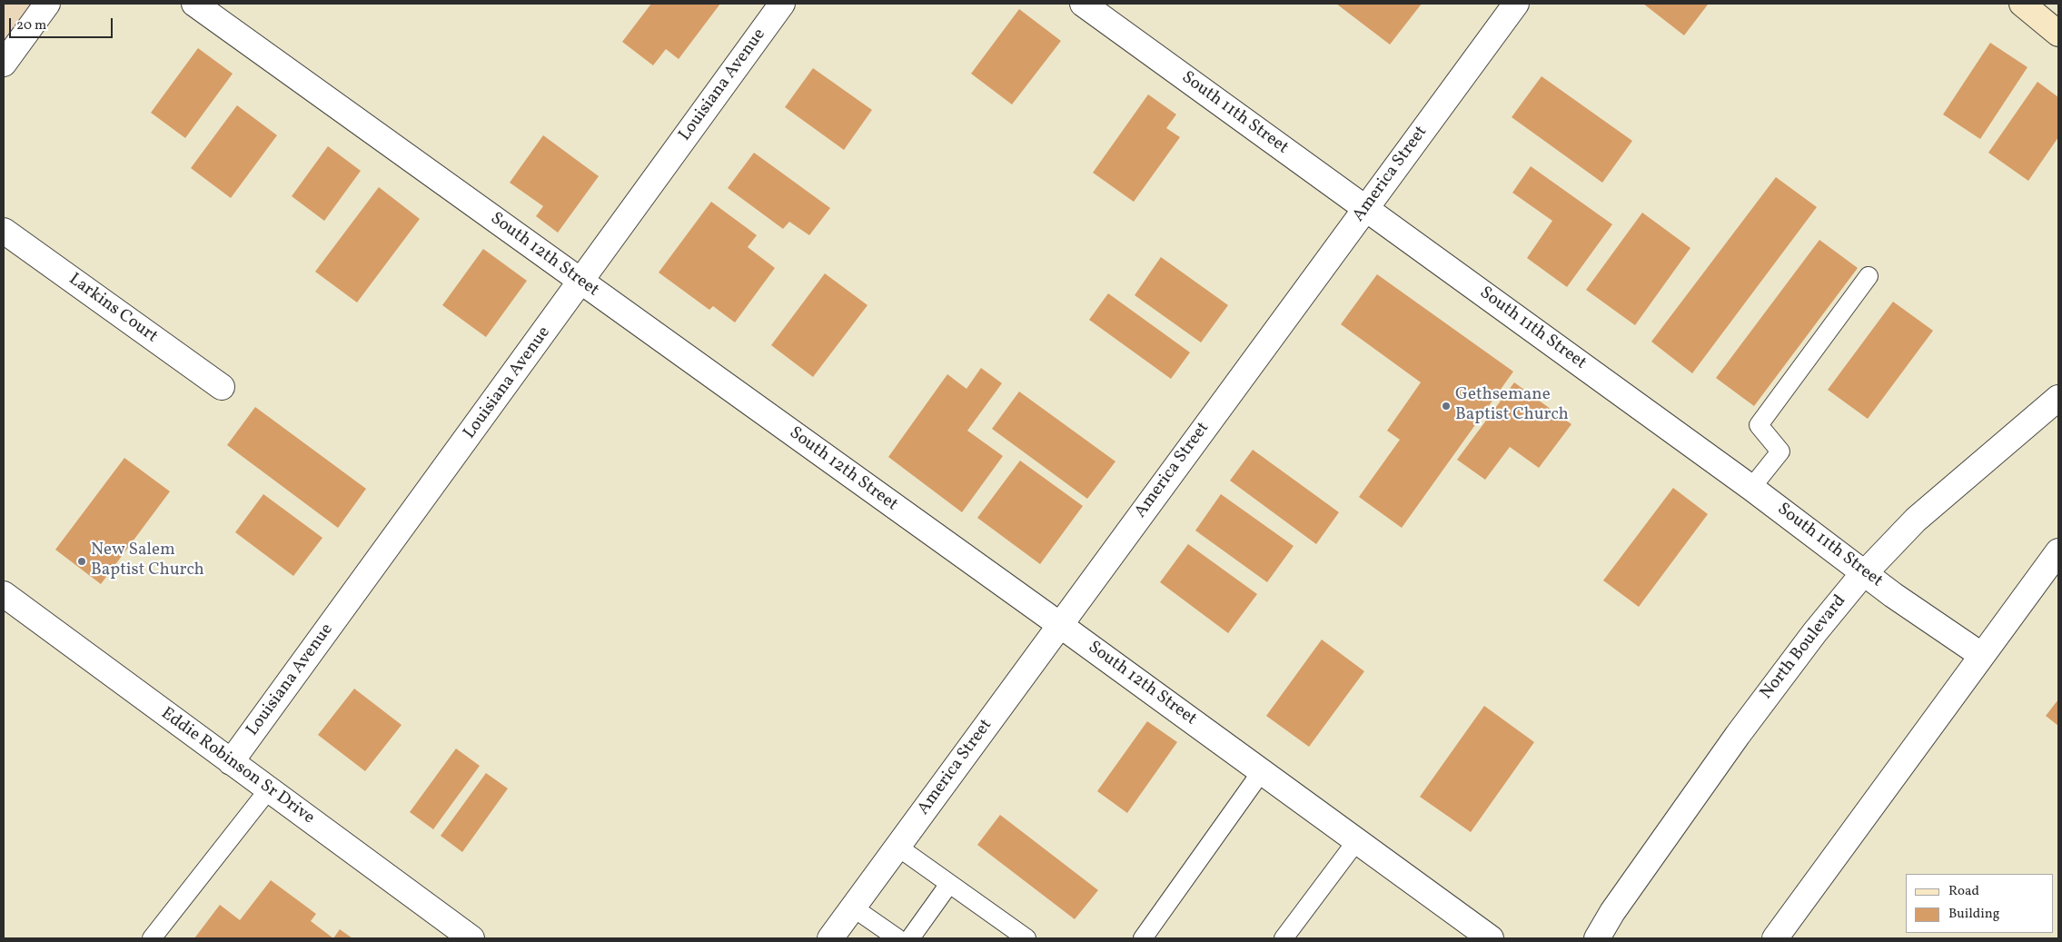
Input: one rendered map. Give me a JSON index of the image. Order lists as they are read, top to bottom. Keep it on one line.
{"streets":{"street":["Louisiana Avenue","South 11th Street","America Street","South 12th Street","Larkins Court","North Boulevard","Eddie Robinson Sr Drive"]},"crossings":[["Louisiana Avenue","South 12th Street"],["Louisiana Avenue","Eddie Robinson Sr Drive"],["South 11th Street","America Street"],["South 11th Street","North Boulevard"],["America Street","South 12th Street"]],"places":["Gethsemane Baptist Church","New Salem Baptist Church"],"legend":["Road","Building"],"scale_bar":"20 m"}
